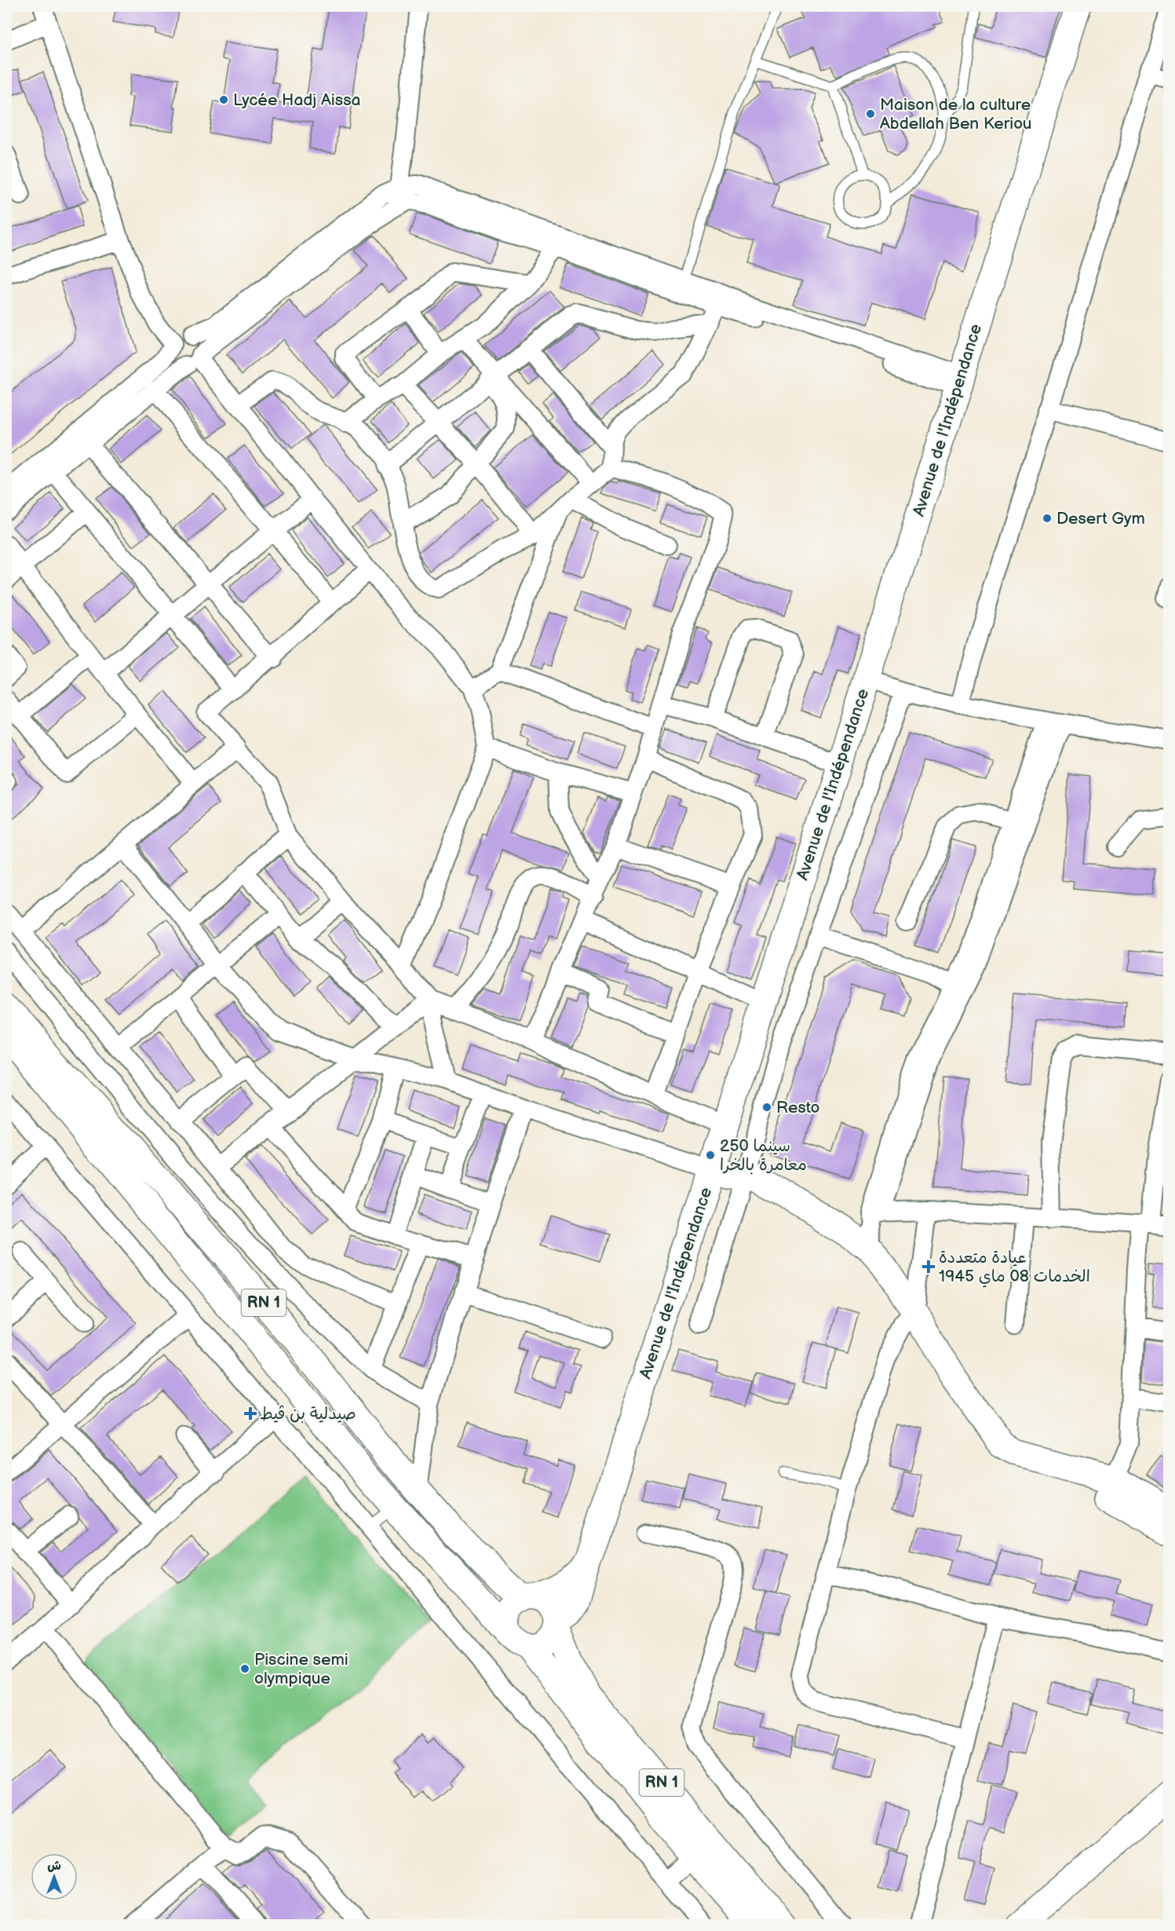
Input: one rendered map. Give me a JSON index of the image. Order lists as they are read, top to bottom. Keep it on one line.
{"streets":{"main road":["Avenue de l'Indépendance","RN 1"]},"crossings":[["Avenue de l'Indépendance","RN 1"]],"places":{"other":["Lycée Hadj Aissa","Maison de la culture Abdellah Ben Keriou","Desert Gym","Resto","سينما 250 معامرة بالخرا","Piscine semi olympique"],"health":["عيادة متعددة الخدمات 08 ماي 1945","صيدلية بن ڤيط"]},"north":"top"}
